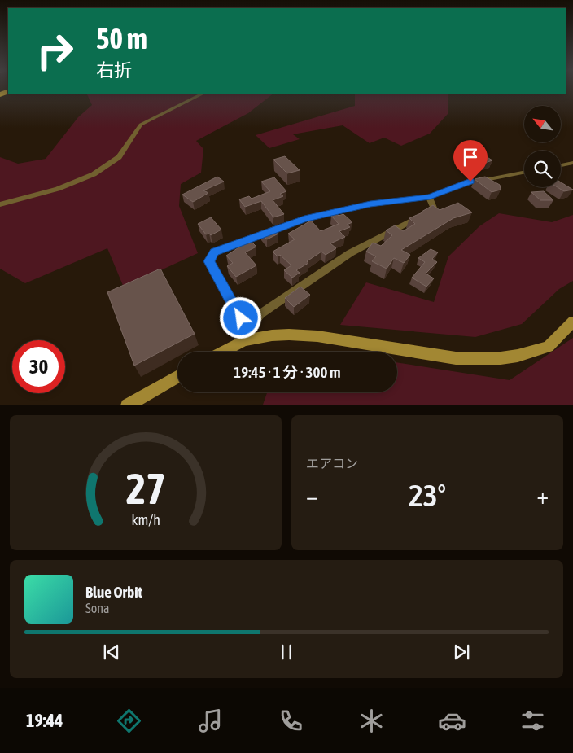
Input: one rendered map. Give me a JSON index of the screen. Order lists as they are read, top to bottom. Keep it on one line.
{"north":"top left","page":{"turn":["50 m","右折"],"limit":"30","trip":"19:45 · 1 分 · 300 m","tile":"エアコン","heat":["−","23°","+"],"song":["Blue Orbit","Sona"],"tabs":"19:44","gauge":["27","km/h"]}}
